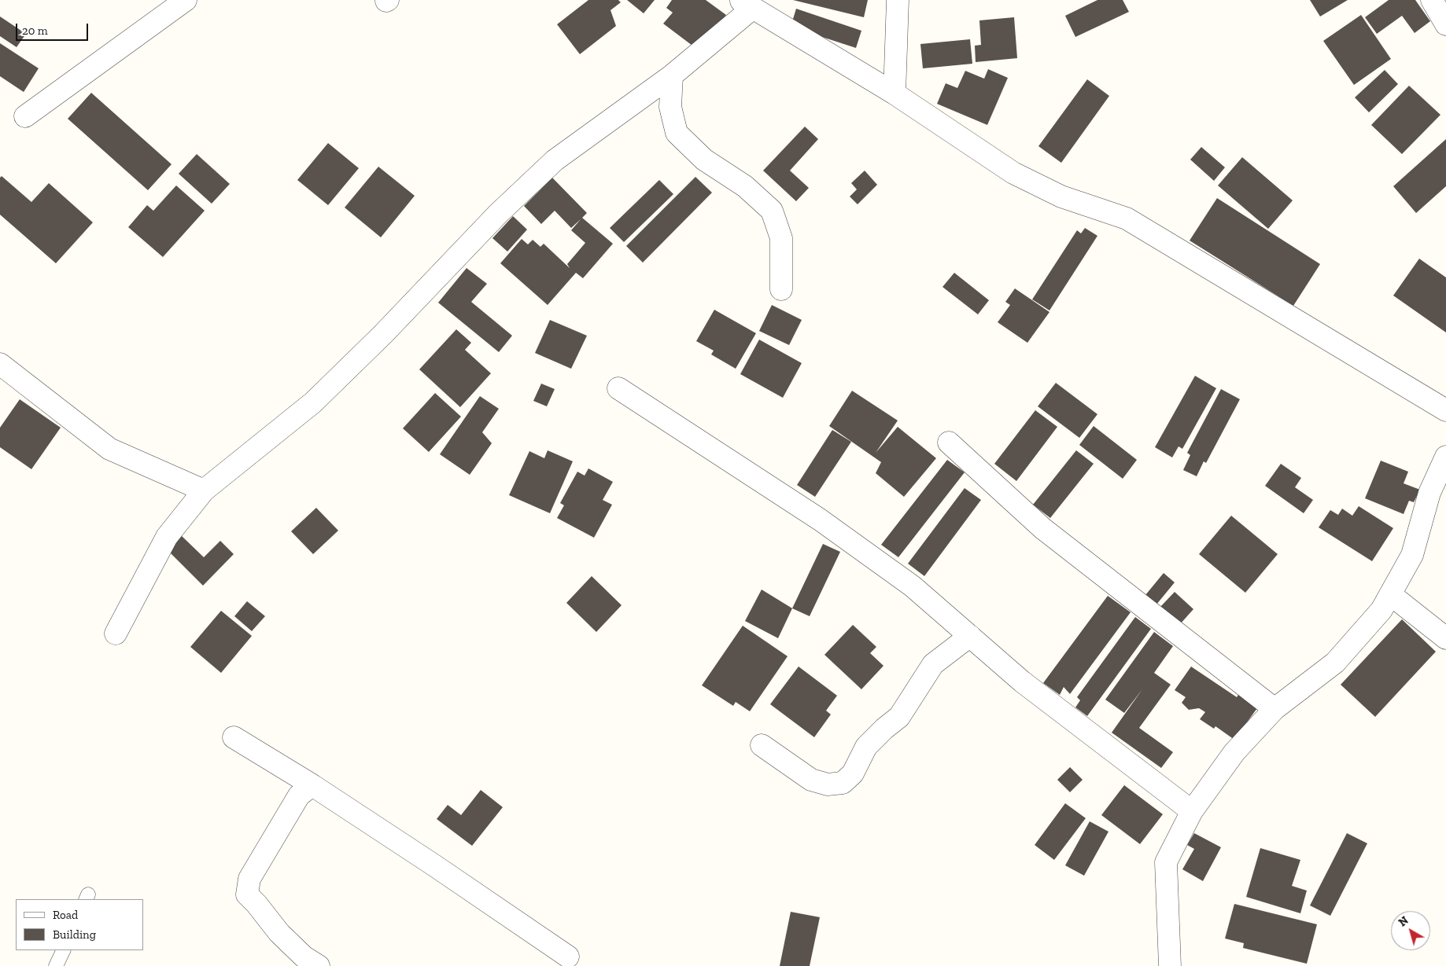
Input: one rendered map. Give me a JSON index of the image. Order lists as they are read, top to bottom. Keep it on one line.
{"legend":["Road","Building"],"scale_bar":"20 m","north":"top left"}
